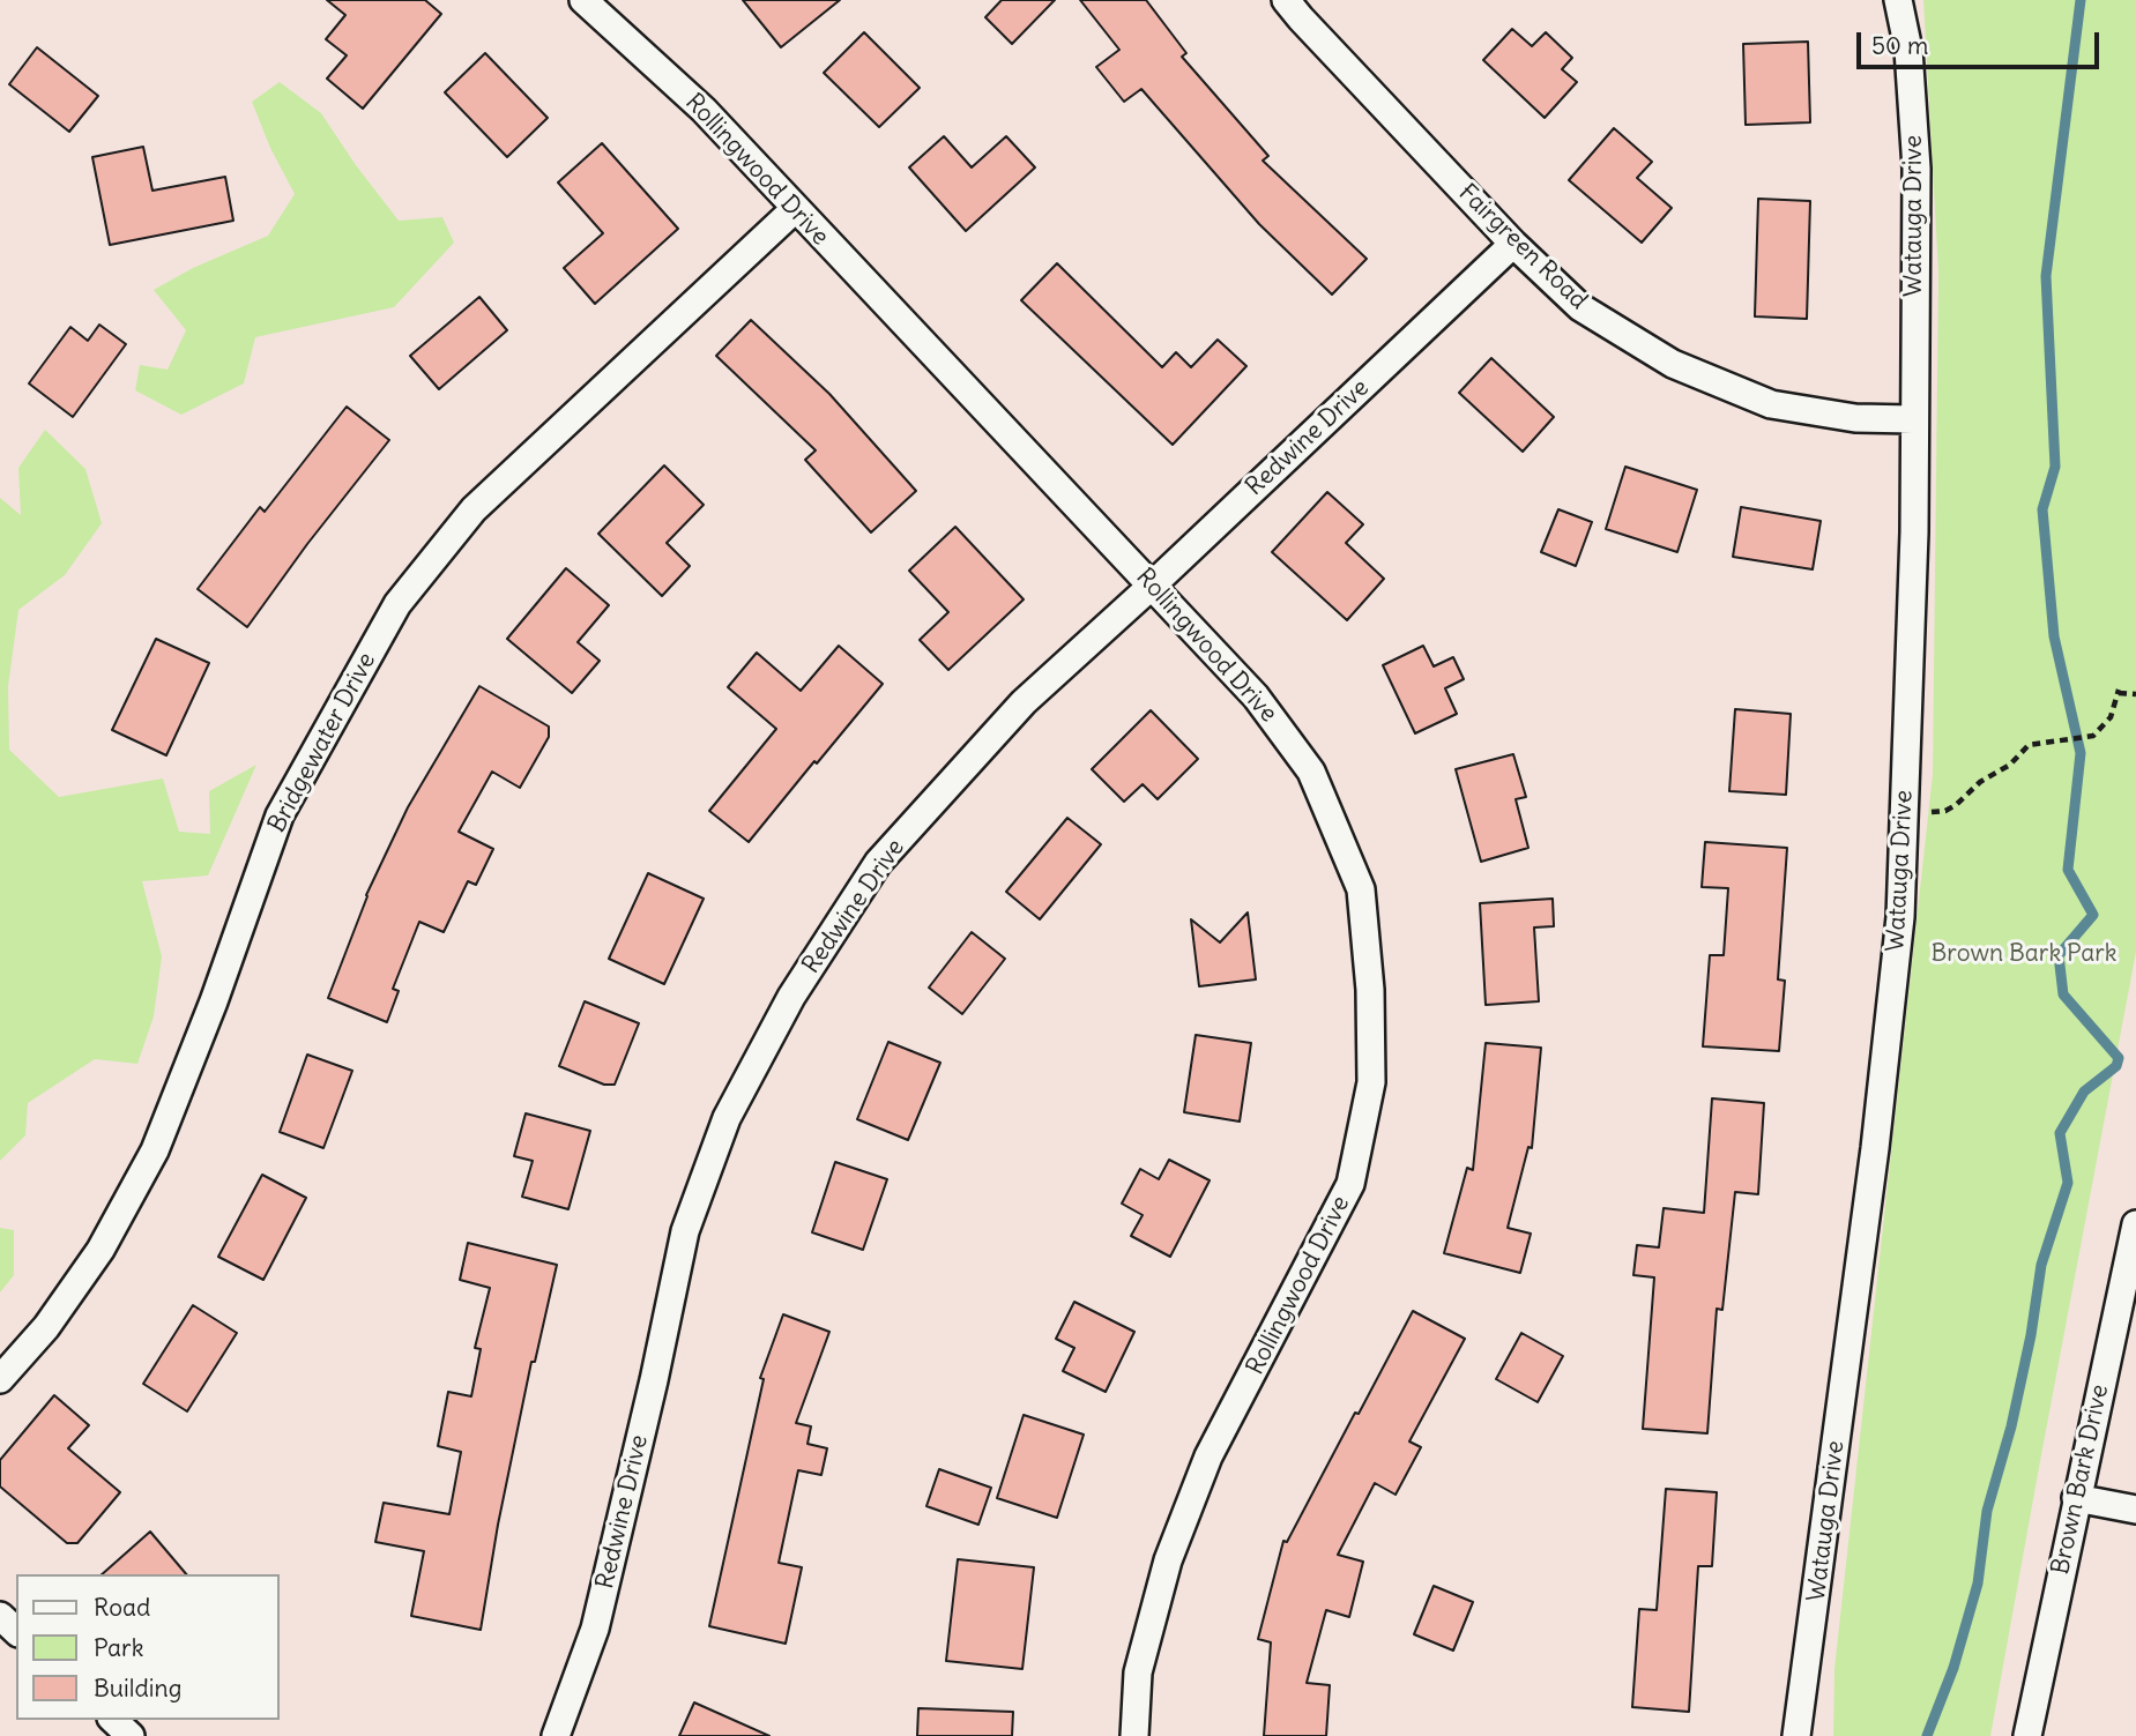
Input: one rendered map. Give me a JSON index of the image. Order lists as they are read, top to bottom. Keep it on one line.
{"streets":{"street":["Rollingwood Drive","Watauga Drive","Fairgreen Road","Redwine Drive","Bridgewater Drive","Brown Bark Drive"]},"crossings":[["Rollingwood Drive","Redwine Drive"],["Rollingwood Drive","Bridgewater Drive"],["Watauga Drive","Fairgreen Road"],["Fairgreen Road","Redwine Drive"]],"parks":["Brown Bark Park"],"legend":["Road","Park","Building"],"scale_bar":"50 m"}
